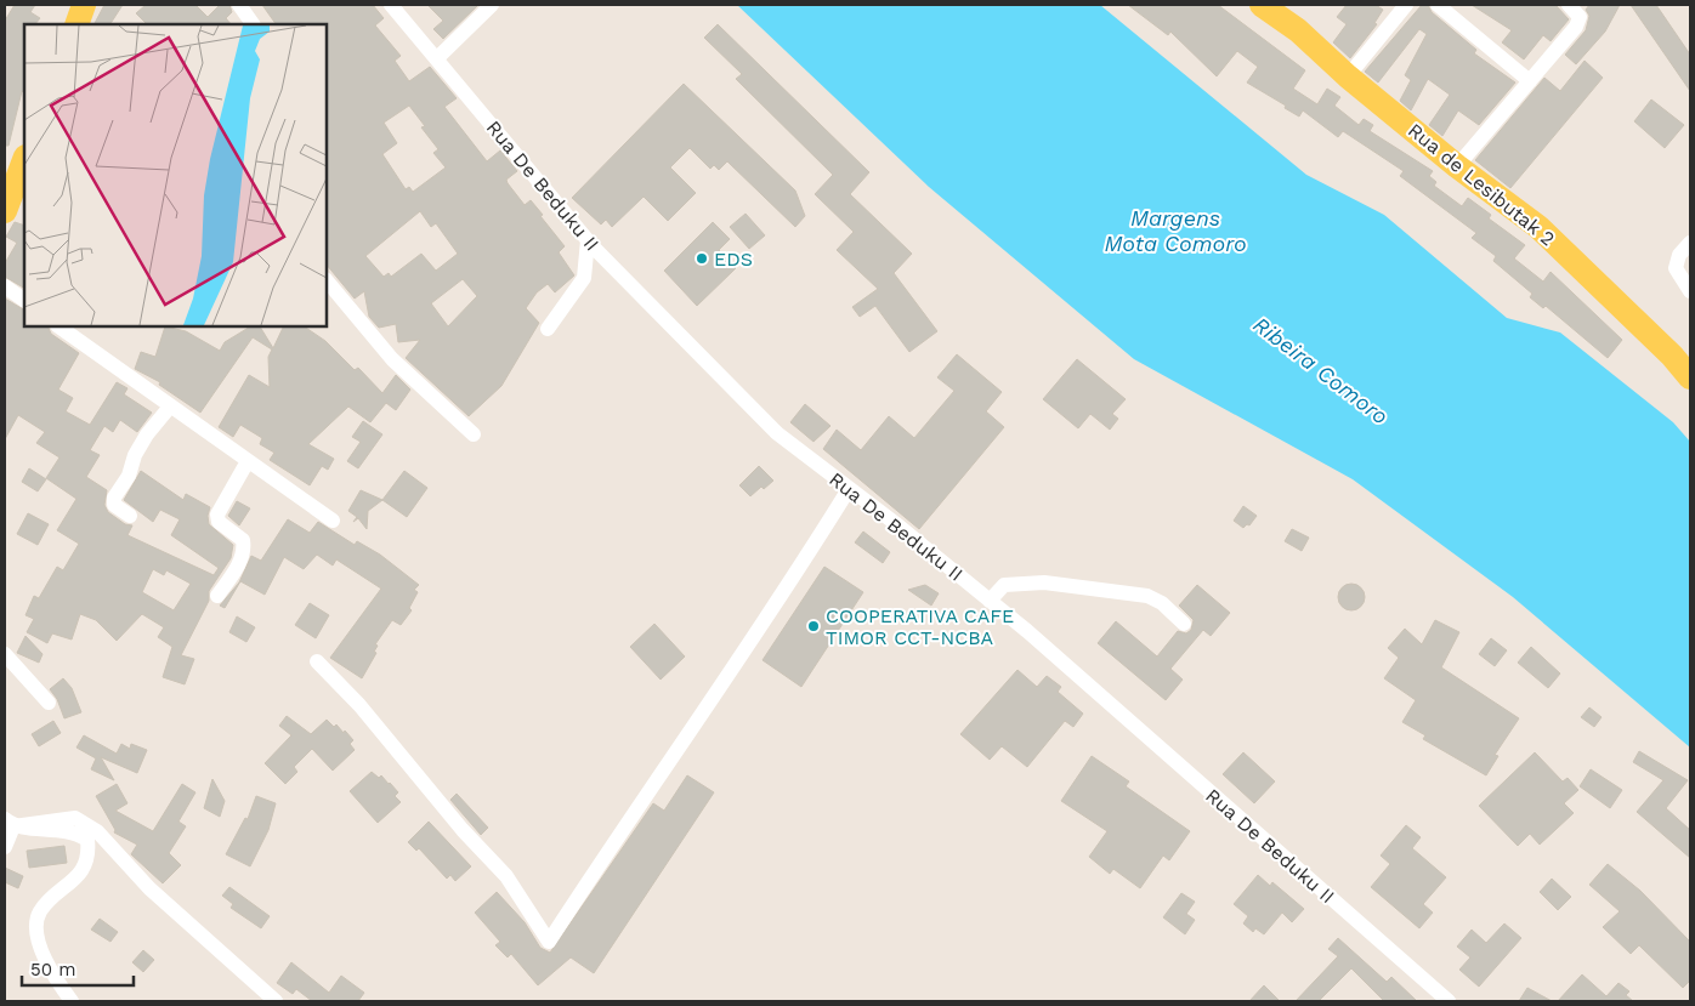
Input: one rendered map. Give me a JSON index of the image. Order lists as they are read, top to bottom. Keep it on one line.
{"streets":{"main road":["Rua de Lesibutak 2"],"street":["Rua De Beduku II"]},"water":["Margens Mota Comoro","Ribeira Comoro"],"places":["EDS","COOPERATIVA CAFE TIMOR CCT-NCBA"],"scale_bar":"50 m"}
